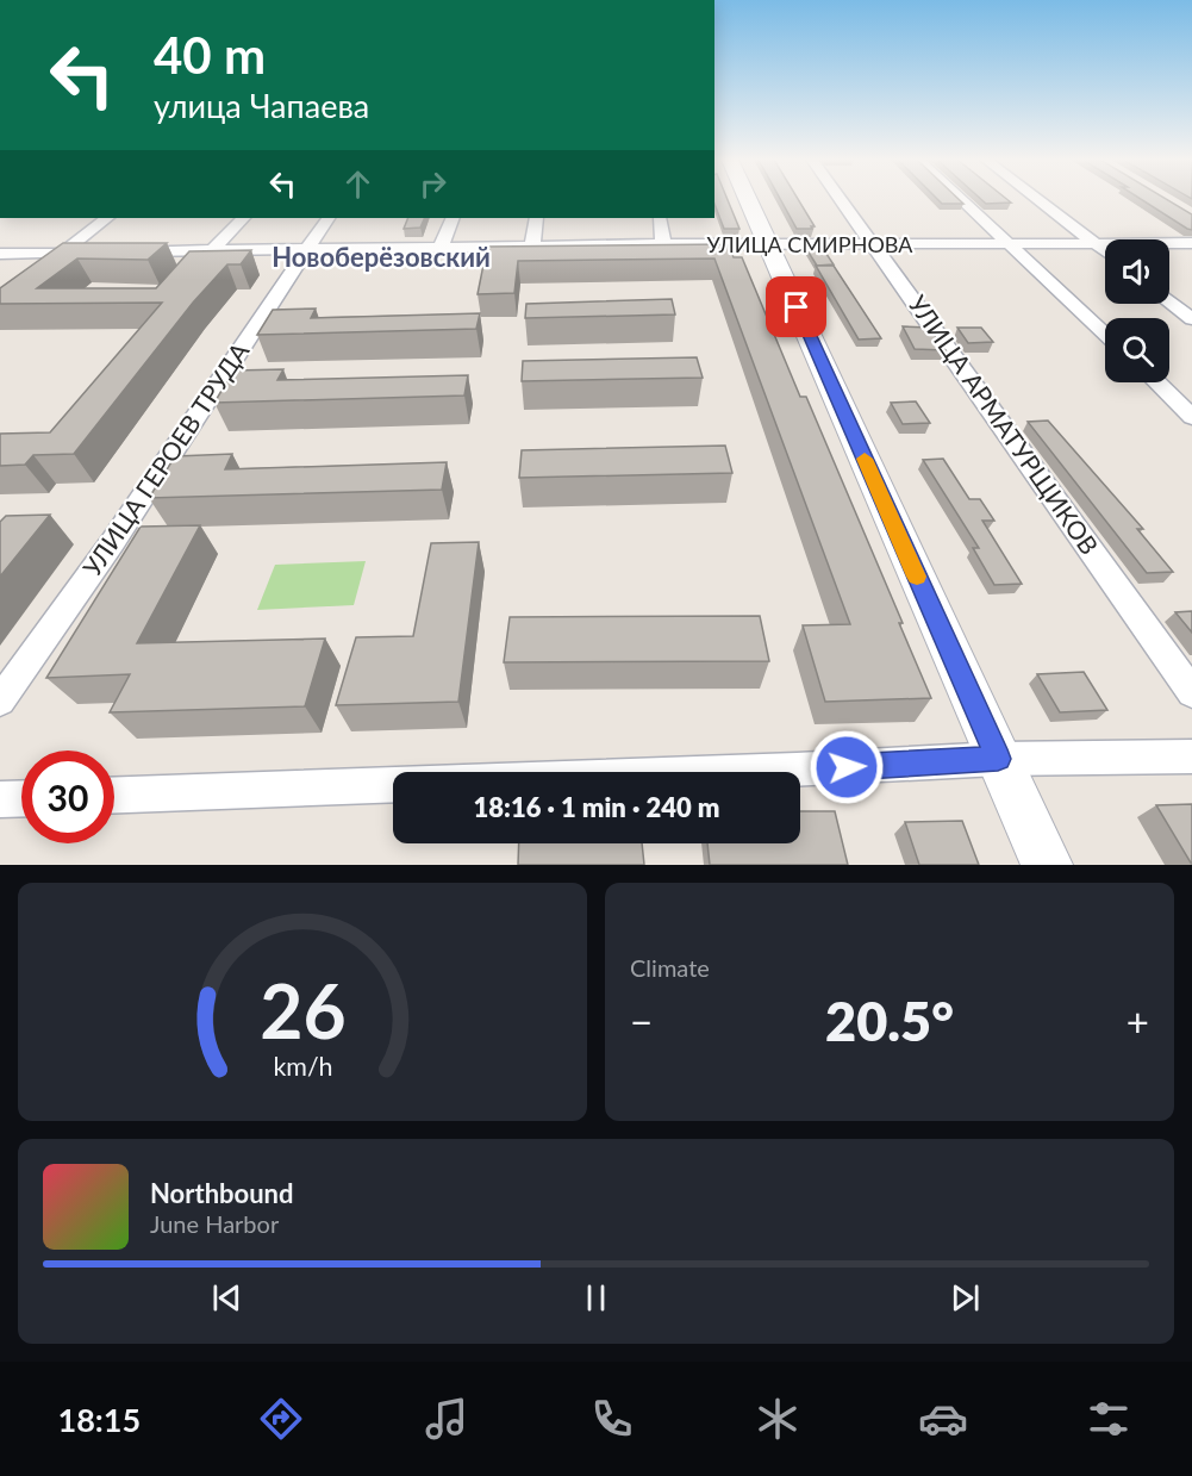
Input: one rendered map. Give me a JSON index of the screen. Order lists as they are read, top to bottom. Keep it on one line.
{"streets":{"street":["УЛИЦА СМИРНОВА","УЛИЦА АРМАТУРЩИКОВ","УЛИЦА ГЕРОЕВ ТРУДА"]},"crossings":[["УЛИЦА СМИРНОВА","УЛИЦА АРМАТУРЩИКОВ"],["УЛИЦА СМИРНОВА","УЛИЦА ГЕРОЕВ ТРУДА"]],"districts":["Новоберёзовский"],"page":{"turn":["40 m","улица Чапаева"],"limit":"30","trip":"18:16 · 1 min · 240 m","tile":"Climate","heat":["−","20.5°","+"],"song":["Northbound","June Harbor"],"tabs":"18:15","gauge":["26","km/h"]}}
